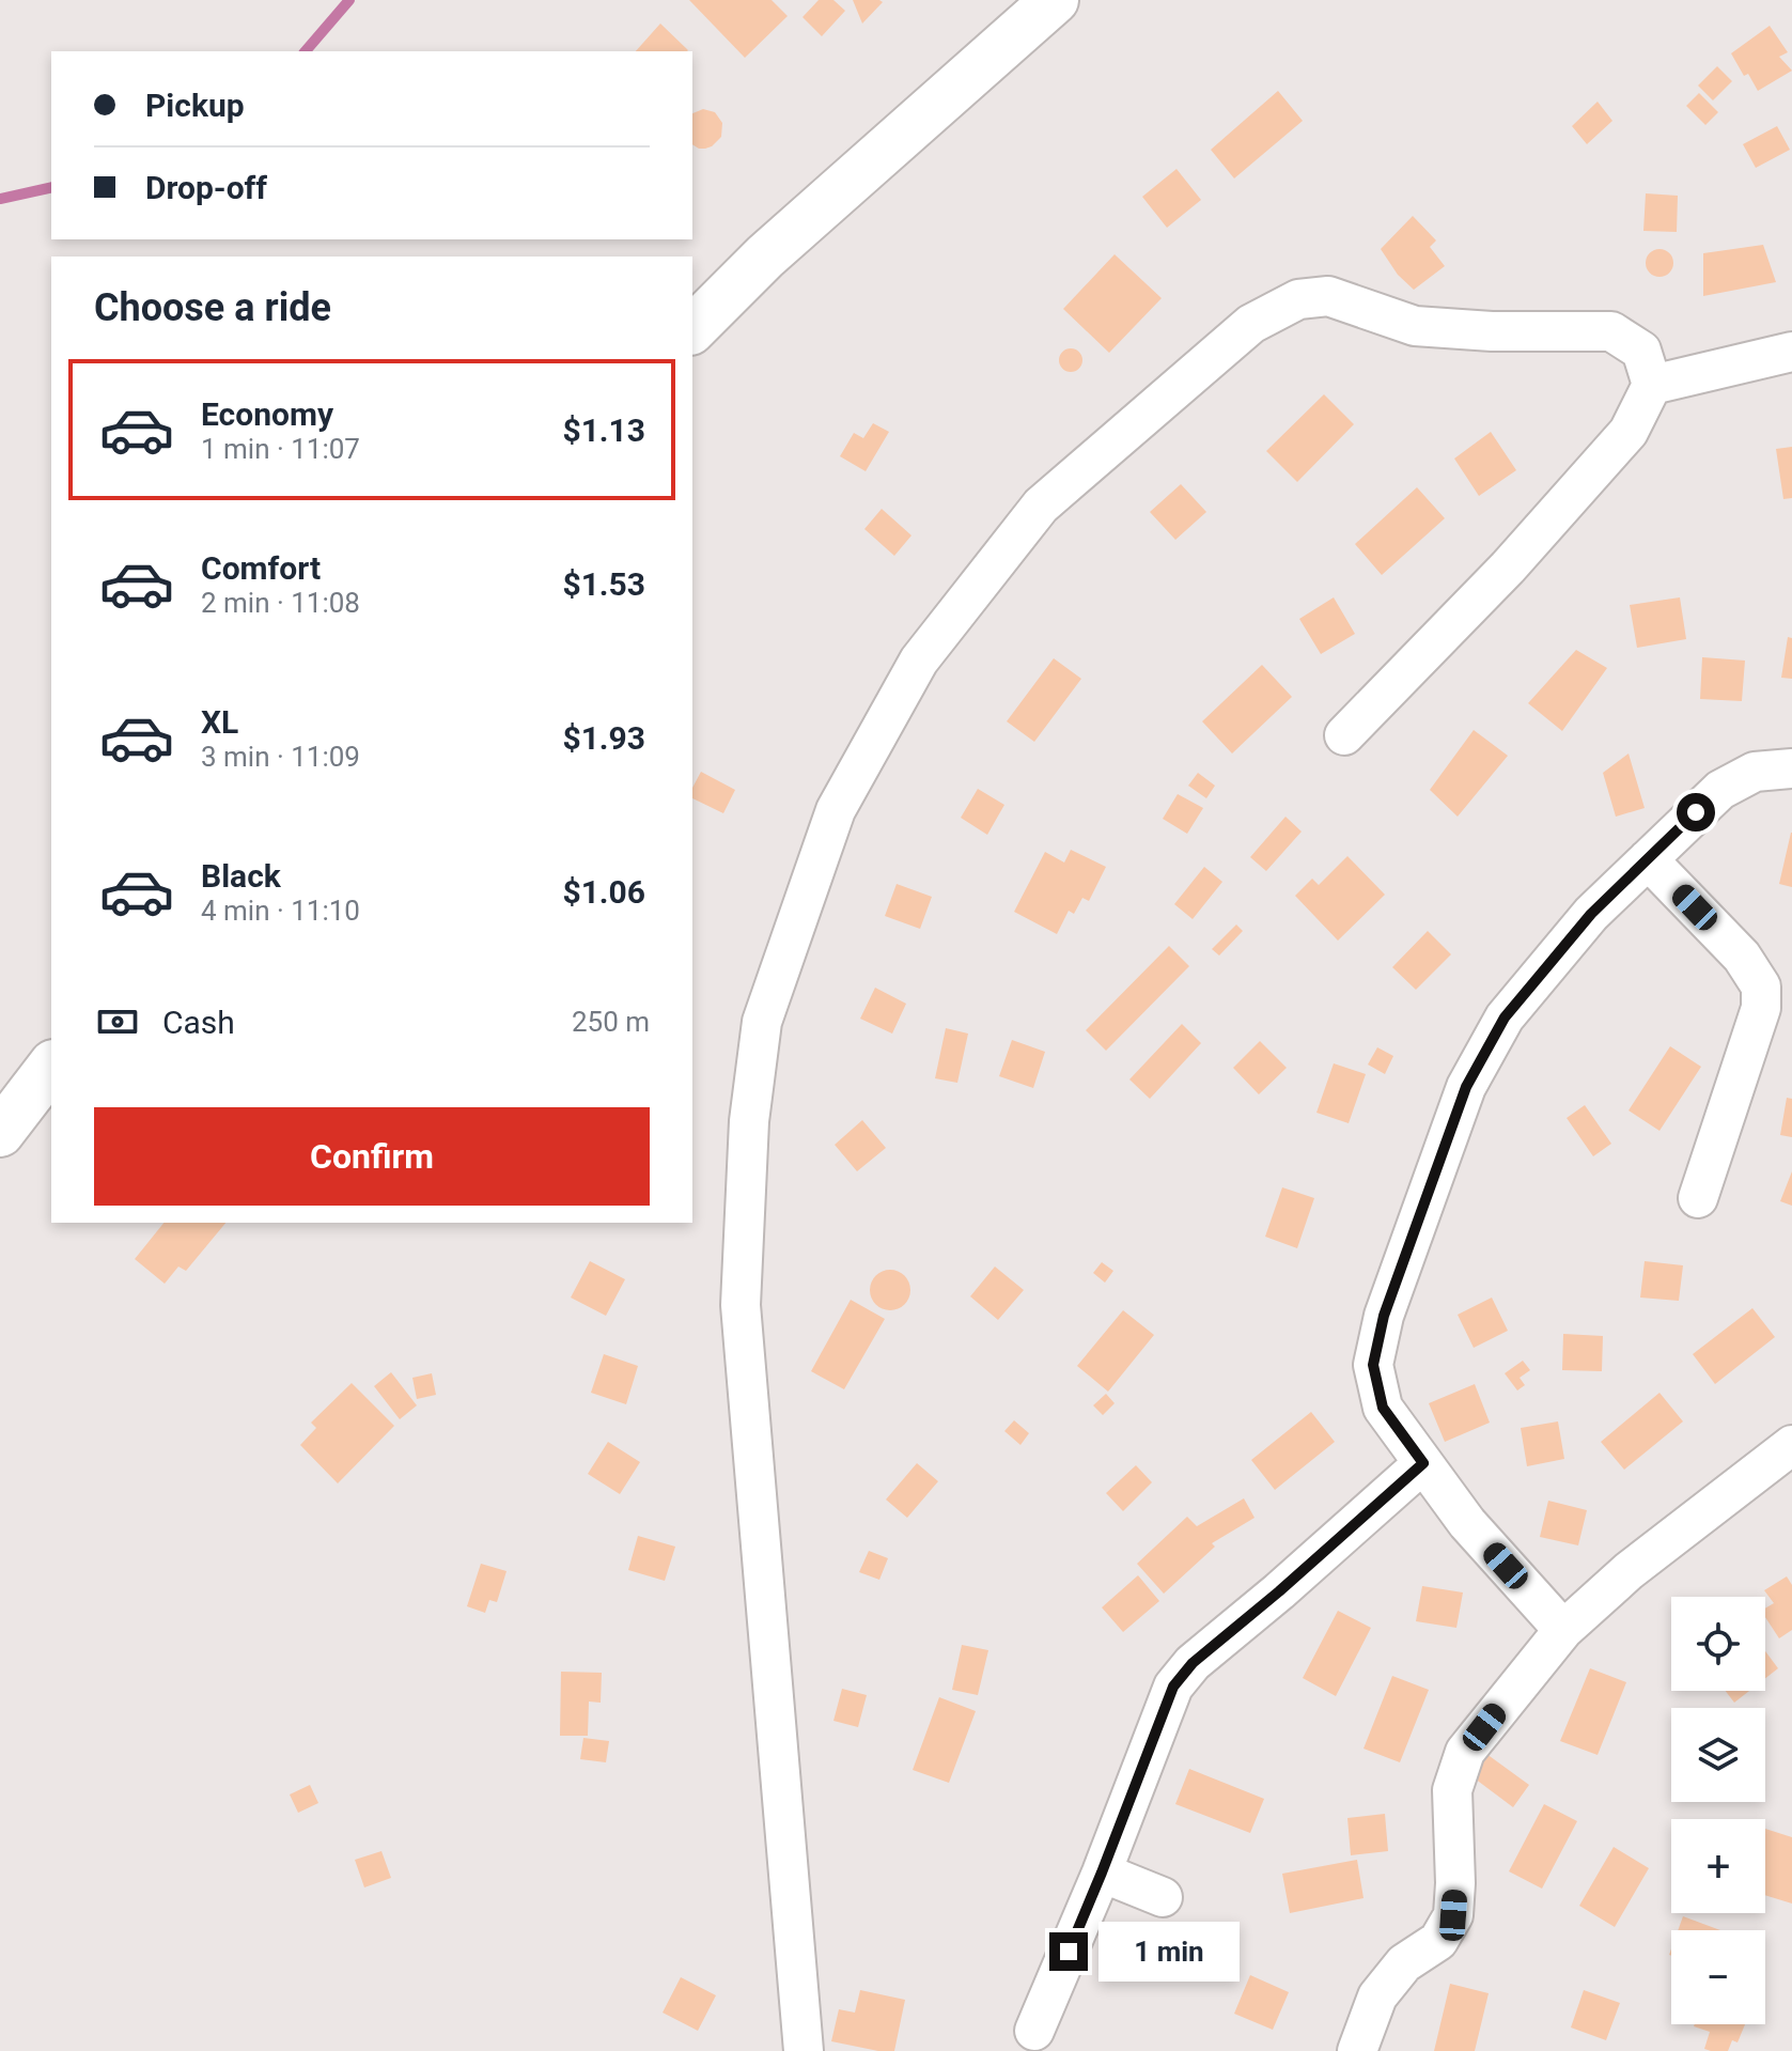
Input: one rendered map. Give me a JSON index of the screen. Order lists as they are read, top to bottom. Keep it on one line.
{"page":{"banner":["Pickup","Drop-off"],"heading":"Choose a ride","list":[{"name":"Economy","note":"1 min · 11:07","value":"$1.13"},{"name":"Comfort","note":"2 min · 11:08","value":"$1.53"},{"name":"XL","note":"3 min · 11:09","value":"$1.93"},{"name":"Black","note":"4 min · 11:10","value":"$1.06"}],"pay":["Cash","250 m"],"buttons":"Confirm","map_buttons":["+","−"],"bubble":"1 min"}}
